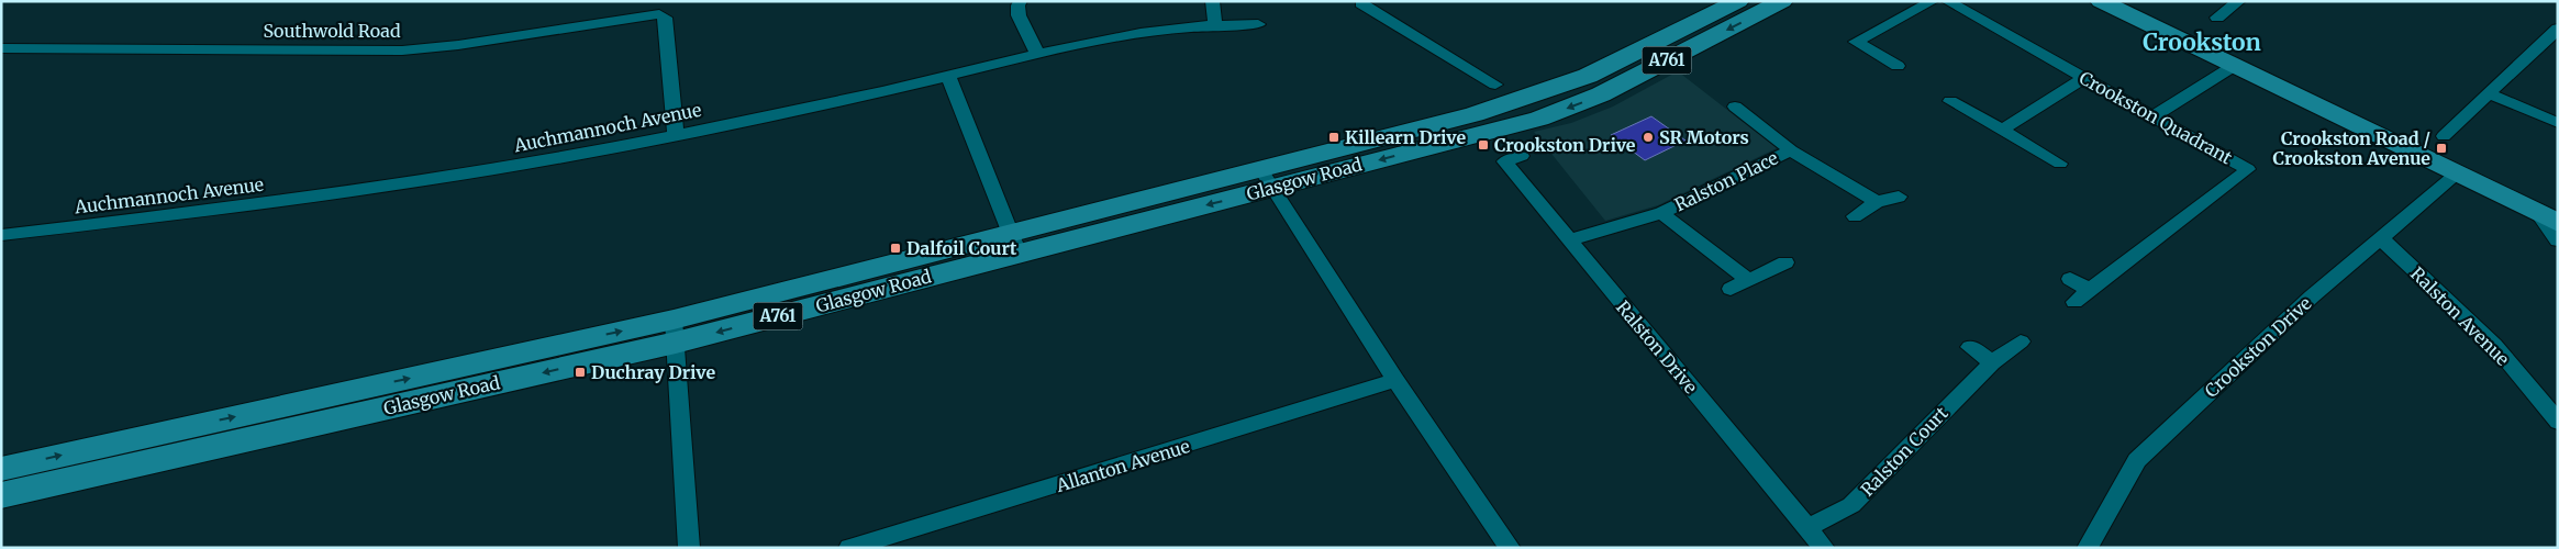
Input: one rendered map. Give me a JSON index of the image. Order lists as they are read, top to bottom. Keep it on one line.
{"streets":{"main road":["A761","Glasgow Road"],"street":["Southwold Road","Crookston Quadrant","Auchmannoch Avenue","Ralston Place","Ralston Avenue","Ralston Drive","Crookston Drive","Ralston Court","Allanton Avenue"]},"crossings":[["Southwold Road","Auchmannoch Avenue"],["A761","Glasgow Road"],["Ralston Place","Ralston Drive"],["Ralston Avenue","Crookston Drive"],["Ralston Drive","Ralston Court"]],"districts":["Crookston"],"places":{"transit":["Killearn Drive","Crookston Drive","Crookston Road / Crookston Avenue","Dalfoil Court","Duchray Drive"],"other":["SR Motors"]}}
